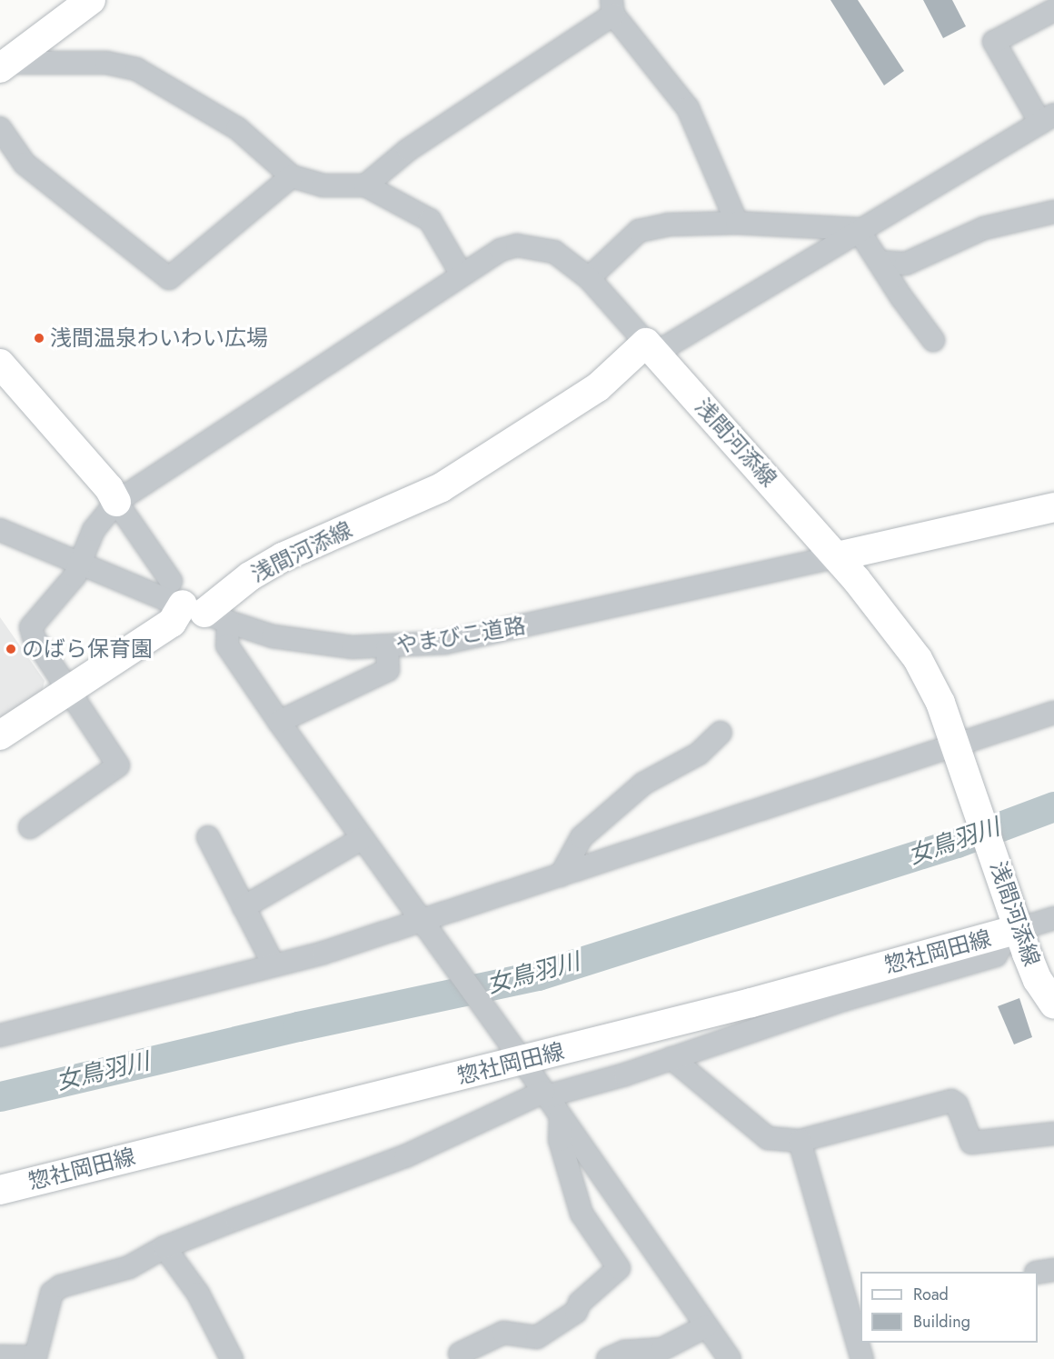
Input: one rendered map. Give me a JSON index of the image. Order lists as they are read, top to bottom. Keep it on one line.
{"streets":{"main road":["浅間河添線","惣社岡田線"],"street":["やまびこ道路"]},"crossings":[["浅間河添線","やまびこ道路"],["浅間河添線","惣社岡田線"]],"water":["女鳥羽川"],"places":["浅間温泉わいわい広場","のばら保育園"],"legend":["Road","Building"]}
